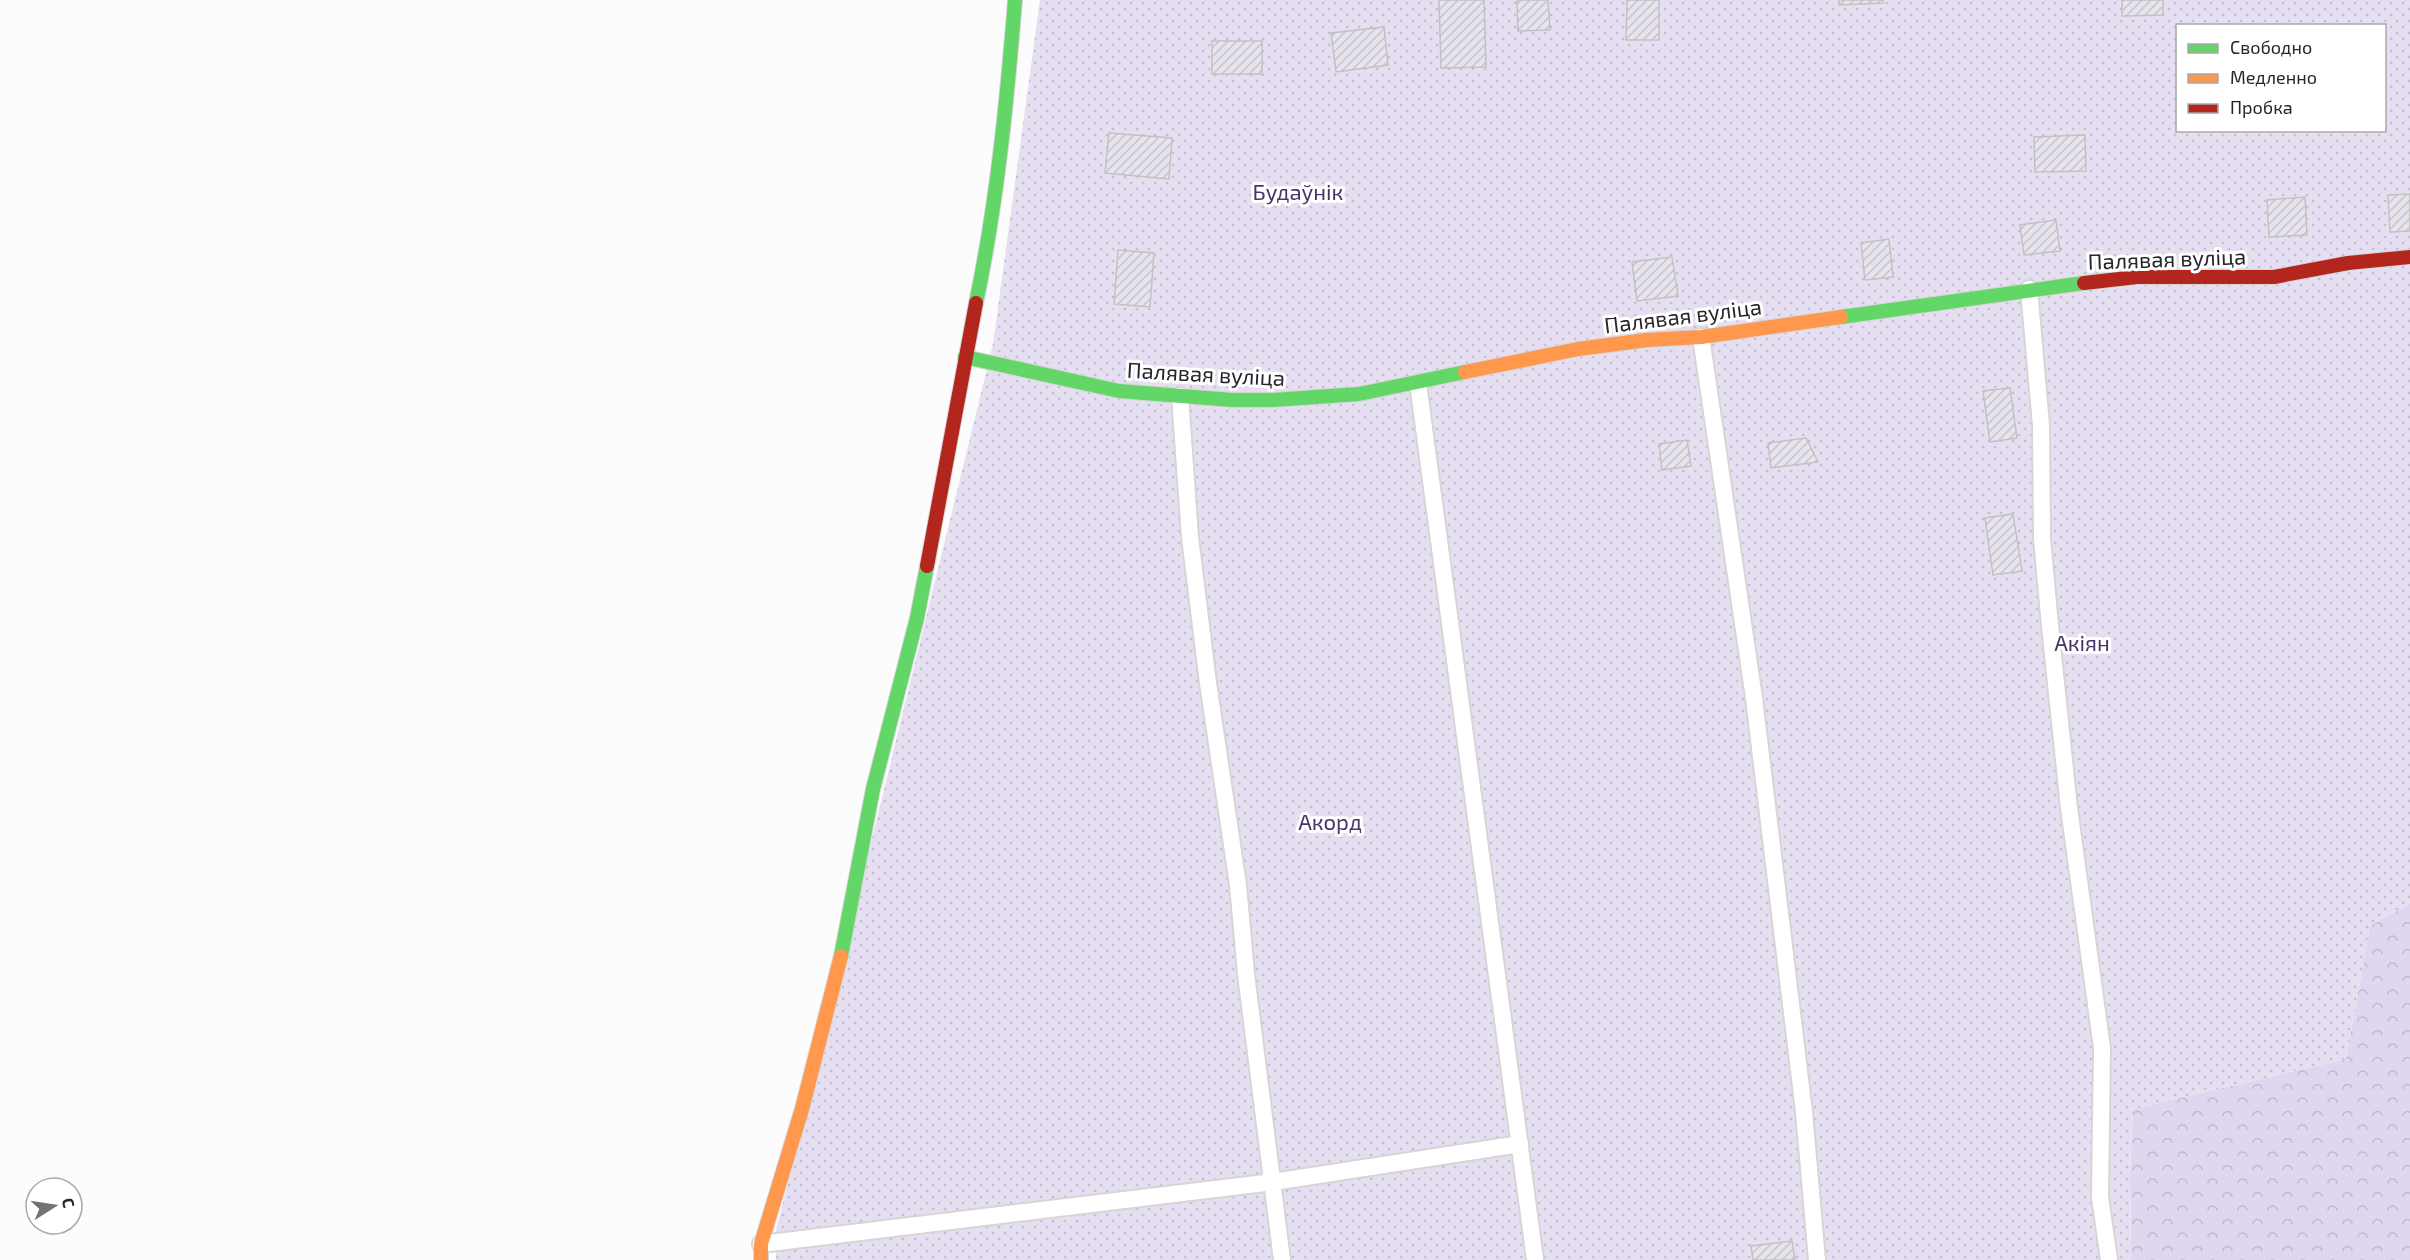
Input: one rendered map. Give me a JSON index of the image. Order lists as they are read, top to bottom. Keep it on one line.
{"streets":{"street":["Палявая вуліца"]},"parks":["Будаўнік","Акіян","Акорд"],"legend":["Свободно","Медленно","Пробка"],"north":"right"}
